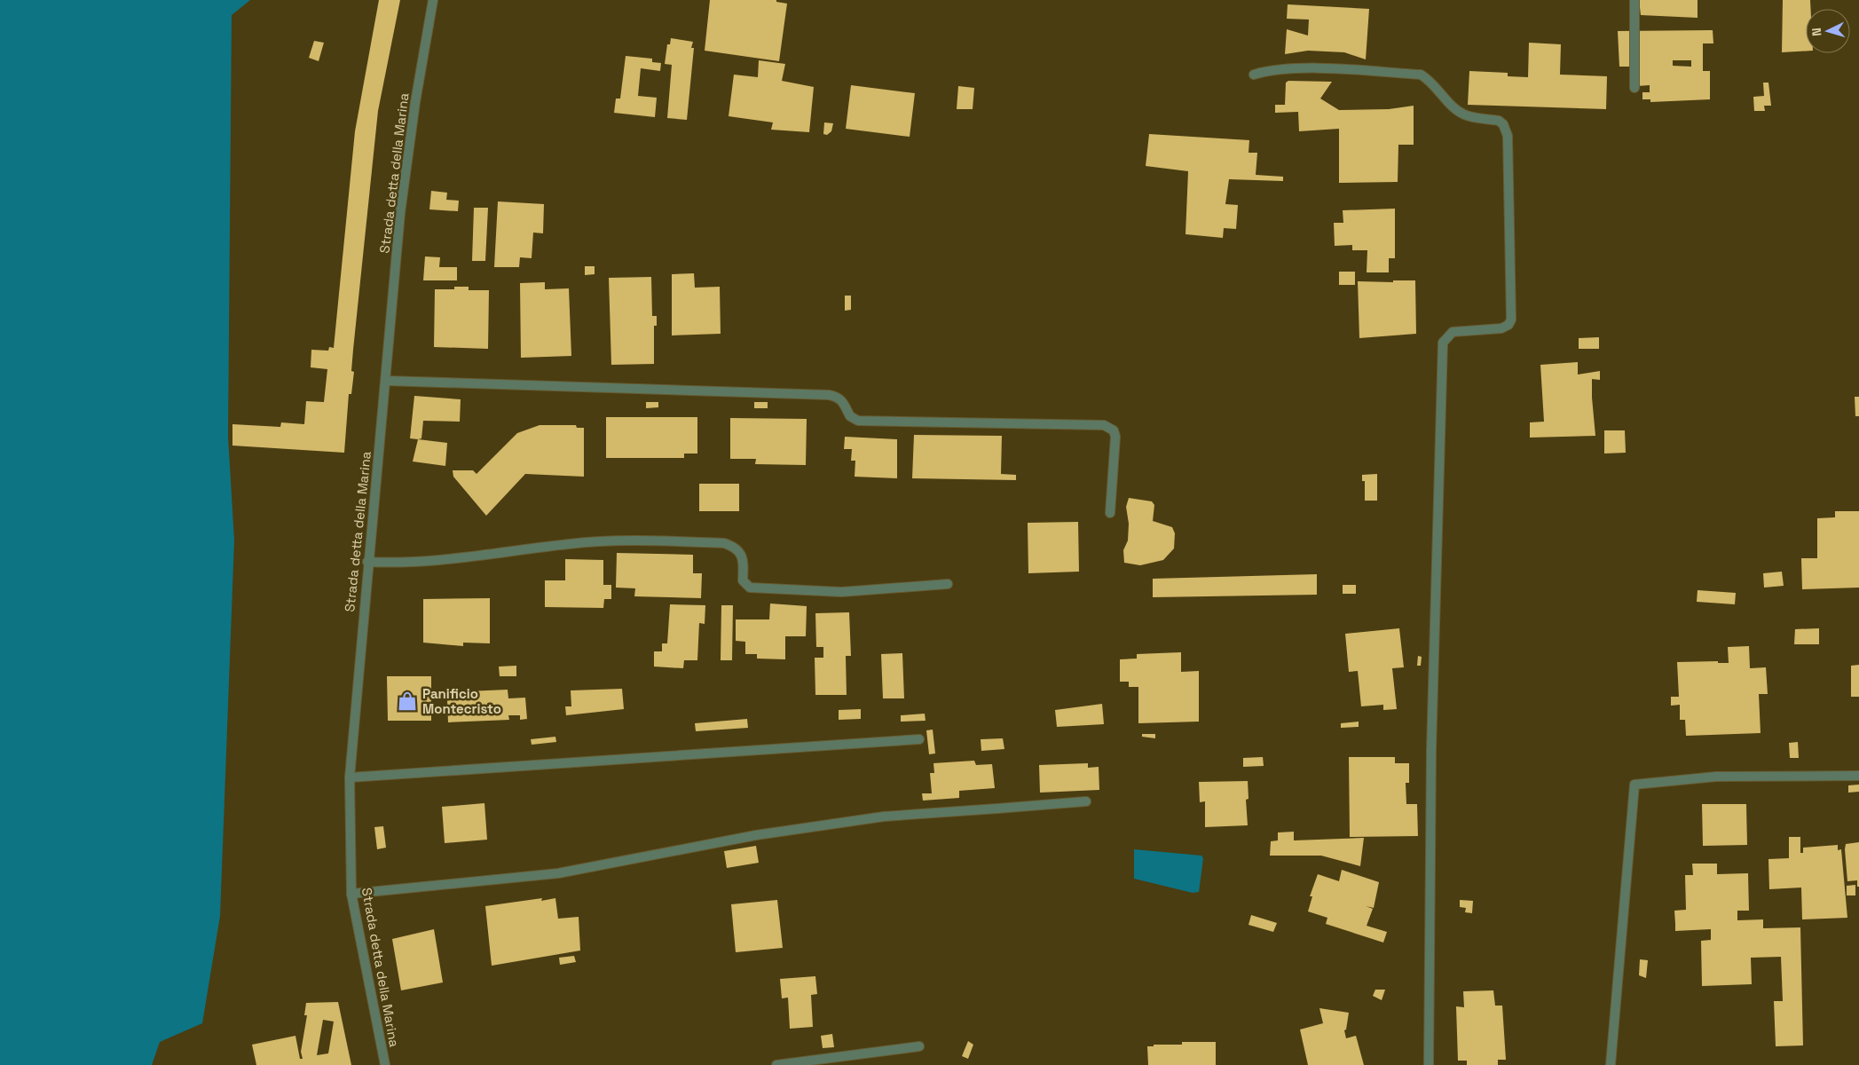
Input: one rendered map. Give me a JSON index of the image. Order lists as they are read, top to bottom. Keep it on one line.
{"streets":{"street":["Strada detta della Marina"]},"places":{"shop":["Panificio Montecristo"]},"north":"left"}
